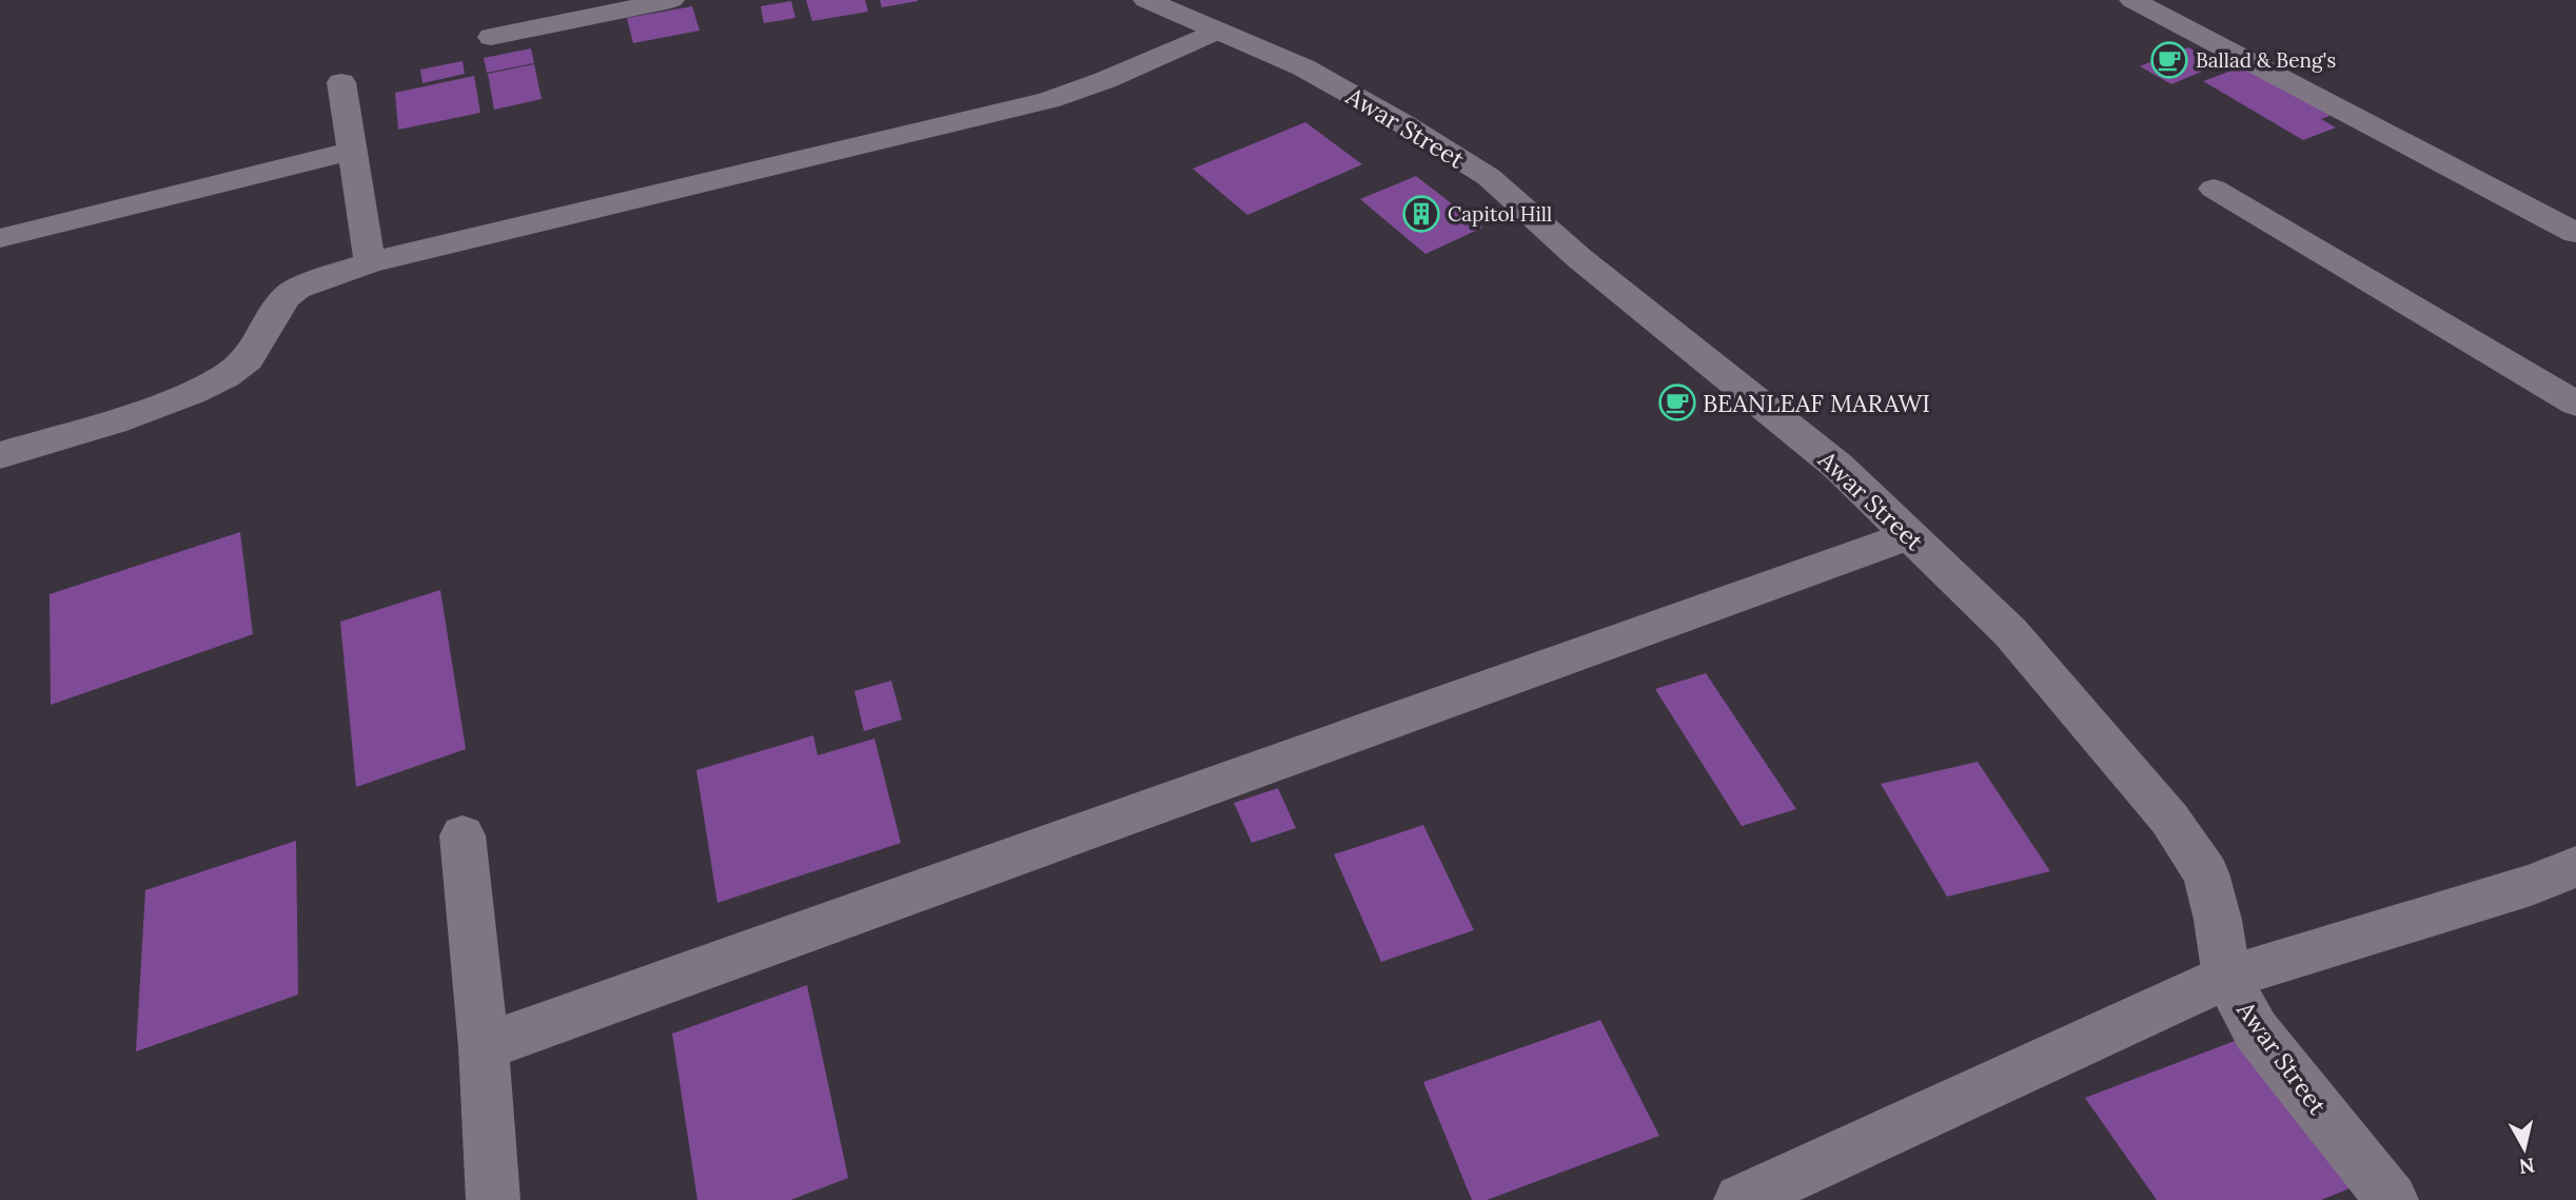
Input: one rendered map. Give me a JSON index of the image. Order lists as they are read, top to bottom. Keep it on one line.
{"streets":{"street":["Awar Street"]},"places":{"cafe":["Ballad & Beng's","BEANLEAF MARAWI"],"building":["Capitol Hill"]},"north":"bottom"}
